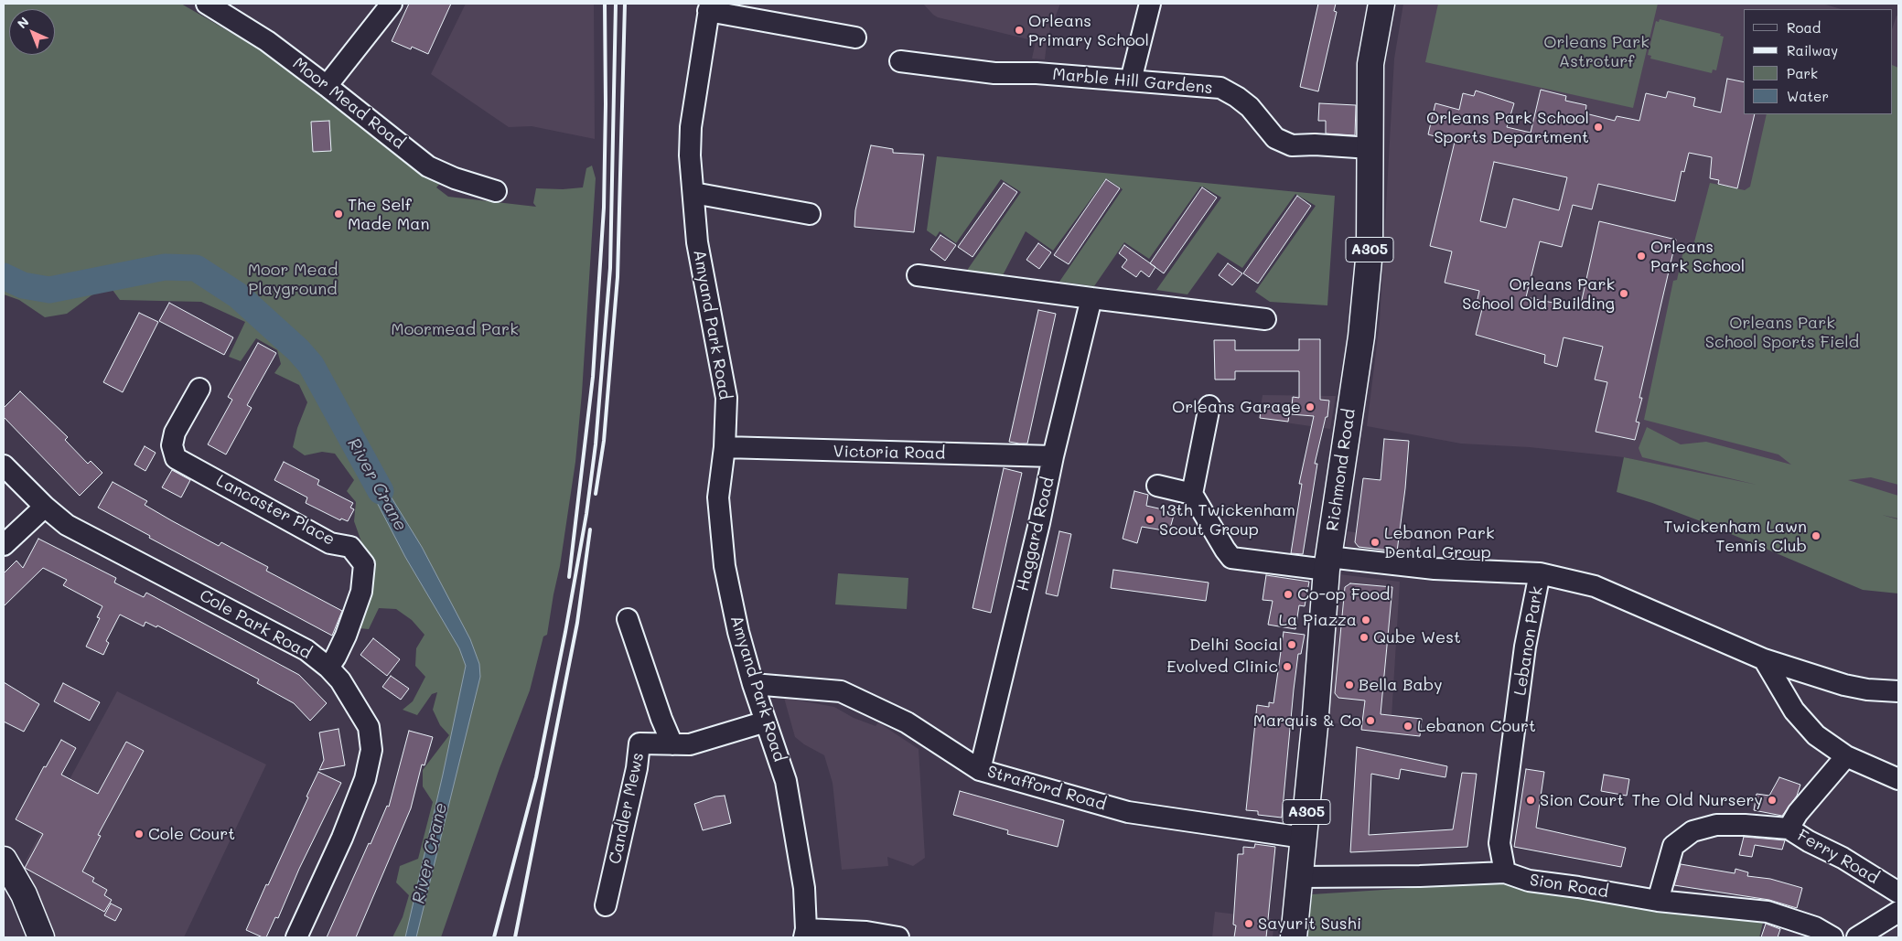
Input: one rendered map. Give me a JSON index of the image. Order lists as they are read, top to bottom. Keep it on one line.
{"streets":{"main road":["A305","Richmond Road"],"street":["Marble Hill Gardens","Moor Mead Road","Amyand Park Road","Victoria Road","Lancaster Place","Haggard Road","Cole Park Road","Lebanon Park","Strafford Road","Candler Mews","Ferry Road","Sion Road"]},"crossings":[["Marble Hill Gardens","Richmond Road"],["Amyand Park Road","Victoria Road"],["Amyand Park Road","Strafford Road"],["Amyand Park Road","Candler Mews"],["Victoria Road","Haggard Road"],["Richmond Road","Lebanon Park"],["Richmond Road","Strafford Road"],["Richmond Road","Sion Road"],["Lancaster Place","Cole Park Road"],["Haggard Road","Strafford Road"],["Lebanon Park","Sion Road"],["Ferry Road","Sion Road"]],"water":["River Crane"],"parks":["Orleans Park Astroturf","Moor Mead Playground","Orleans Park School Sports Field","Moormead Park"],"places":["Orleans Primary School","Orleans Park School Sports Department","The Self Made Man","Orleans Park School","Orleans Park School Old Building","Orleans Garage","13th Twickenham Scout Group","Twickenham Lawn Tennis Club","Lebanon Park Dental Group","Co-op Food","La Piazza","Qube West","Delhi Social","Evolved Clinic","Bella Baby","Marquis & Co","Lebanon Court","Sion Court","The Old Nursery","Cole Court","Sayurit Sushi"],"legend":["Road","Railway","Park","Water"],"north":"top left"}
